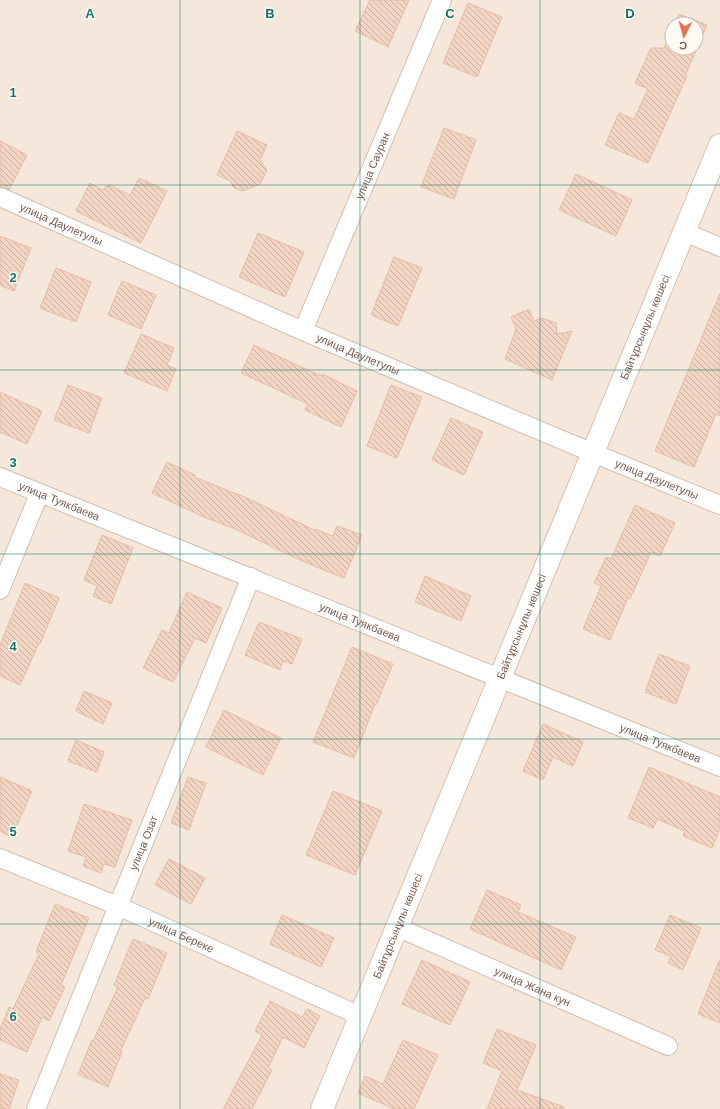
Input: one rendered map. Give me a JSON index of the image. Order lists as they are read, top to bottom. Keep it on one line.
{"streets":{"main road":["Байтұрсынұлы көшесі"],"street":["улица Сауран","улица Даулетулы","улица Туякбаева","улица Озат","улица Береке","улица Жана кун"]},"crossings":[["улица Сауран","улица Даулетулы"],["улица Даулетулы","Байтұрсынұлы көшесі"],["Байтұрсынұлы көшесі","улица Туякбаева"],["Байтұрсынұлы көшесі","улица Береке"],["Байтұрсынұлы көшесі","улица Жана кун"],["улица Туякбаева","улица Озат"],["улица Озат","улица Береке"]],"north":"bottom","grid":{"columns":["A","B","C","D"],"rows":["1","2","3","4","5","6"]}}
